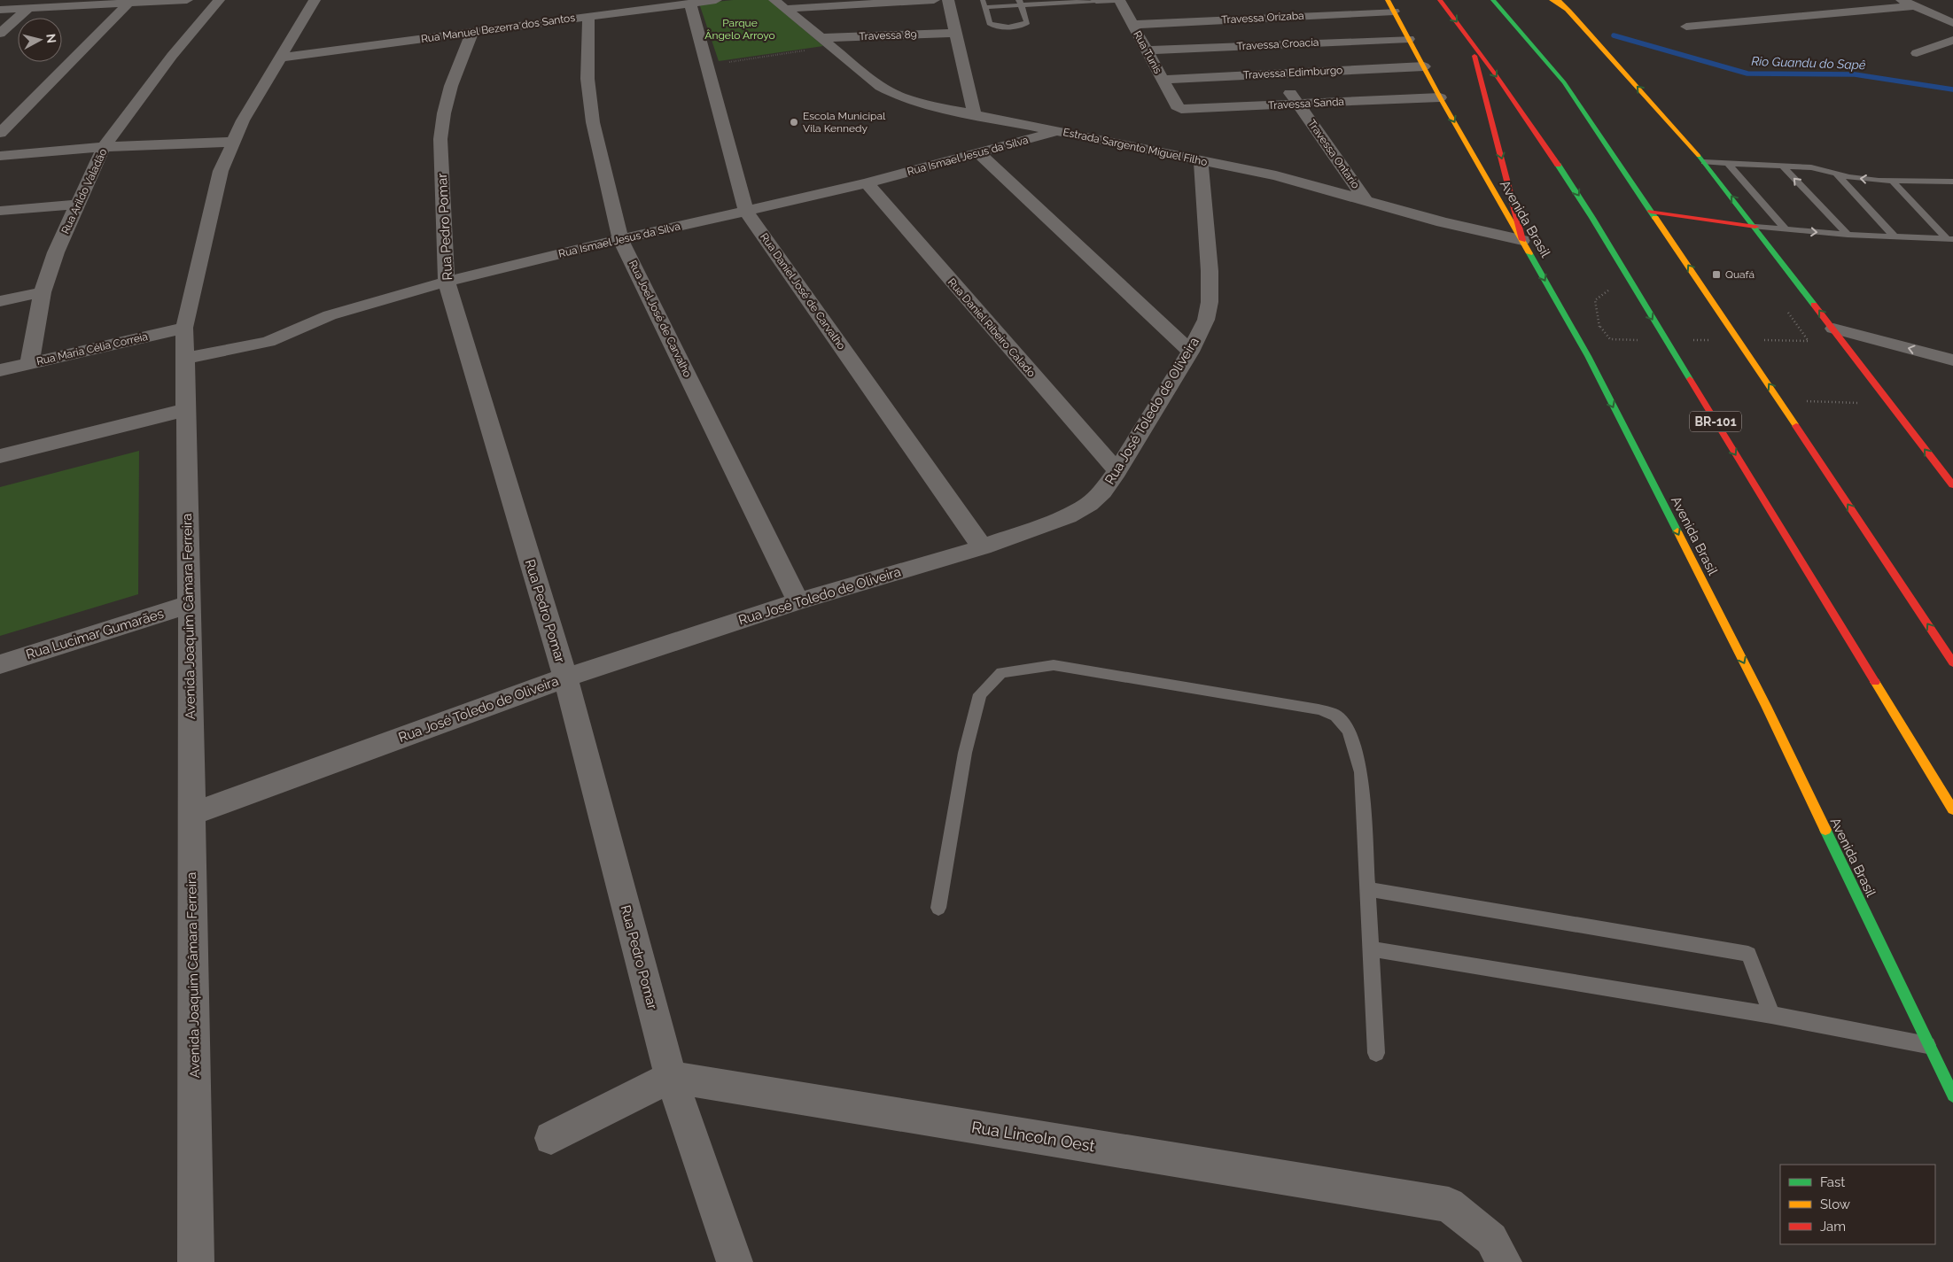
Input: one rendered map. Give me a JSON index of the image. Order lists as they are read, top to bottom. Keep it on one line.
{"streets":{"main road":["Avenida Brasil","BR-101"],"street":["Travessa Orizaba","Rua Manuel Bezerra dos Santos","Travessa 89","Travessa Croacia","Rua Tunis","Travessa Edimburgo","Travessa Sanda","Estrada Sargento Miguel Filho","Travessa Ontario","Rua Ismael Jesus da Silva","Rua Arildo Valadão","Rua Pedro Pomar","Rua Daniel José de Carvalho","Rua Joel José de Carvalho","Rua Daniel Ribeiro Calado","Rua Maria Célia Correia","Rua José Toledo de Oliveira","Avenida Joaquim Câmara Ferreira","Rua Lucimar Gumarães","Rua Lincoln Oest"]},"crossings":[["Travessa Orizaba","Rua Tunis"],["Travessa Orizaba","Travessa Ontario"],["Travessa Orizaba","Avenida Brasil"],["Rua Manuel Bezerra dos Santos","Rua Pedro Pomar"],["Rua Manuel Bezerra dos Santos","Rua Daniel José de Carvalho"],["Rua Manuel Bezerra dos Santos","Rua Joel José de Carvalho"],["Rua Manuel Bezerra dos Santos","Avenida Joaquim Câmara Ferreira"],["Travessa 89","Estrada Sargento Miguel Filho"],["Travessa Croacia","Rua Tunis"],["Travessa Croacia","Travessa Ontario"],["Travessa Croacia","Avenida Brasil"],["Rua Tunis","Travessa Edimburgo"],["Rua Tunis","Travessa Sanda"],["Travessa Edimburgo","Travessa Ontario"],["Travessa Edimburgo","Avenida Brasil"],["Travessa Sanda","Travessa Ontario"],["Travessa Sanda","Avenida Brasil"],["Estrada Sargento Miguel Filho","Travessa Ontario"],["Estrada Sargento Miguel Filho","Rua Ismael Jesus da Silva"],["Estrada Sargento Miguel Filho","Avenida Brasil"],["Estrada Sargento Miguel Filho","Rua José Toledo de Oliveira"],["Rua Ismael Jesus da Silva","Rua Pedro Pomar"],["Rua Ismael Jesus da Silva","Rua Daniel José de Carvalho"],["Rua Ismael Jesus da Silva","Rua Joel José de Carvalho"],["Rua Ismael Jesus da Silva","Rua Daniel Ribeiro Calado"],["Rua Ismael Jesus da Silva","Avenida Joaquim Câmara Ferreira"],["Rua Arildo Valadão","Rua Maria Célia Correia"],["Rua Pedro Pomar","Rua José Toledo de Oliveira"],["Rua Pedro Pomar","Rua Lincoln Oest"],["Rua Daniel José de Carvalho","Rua José Toledo de Oliveira"],["Rua Joel José de Carvalho","Rua José Toledo de Oliveira"],["Rua Daniel Ribeiro Calado","Rua José Toledo de Oliveira"],["Rua Maria Célia Correia","Avenida Joaquim Câmara Ferreira"],["Rua José Toledo de Oliveira","Avenida Joaquim Câmara Ferreira"],["Avenida Joaquim Câmara Ferreira","Rua Lucimar Gumarães"]],"water":["Rio Guandu do Sapê"],"parks":["Parque Ângelo Arroyo"],"places":{"other":["Escola Municipal Vila Kennedy"],"transit":["Quafá"]},"legend":["Fast","Slow","Jam"],"north":"right"}
